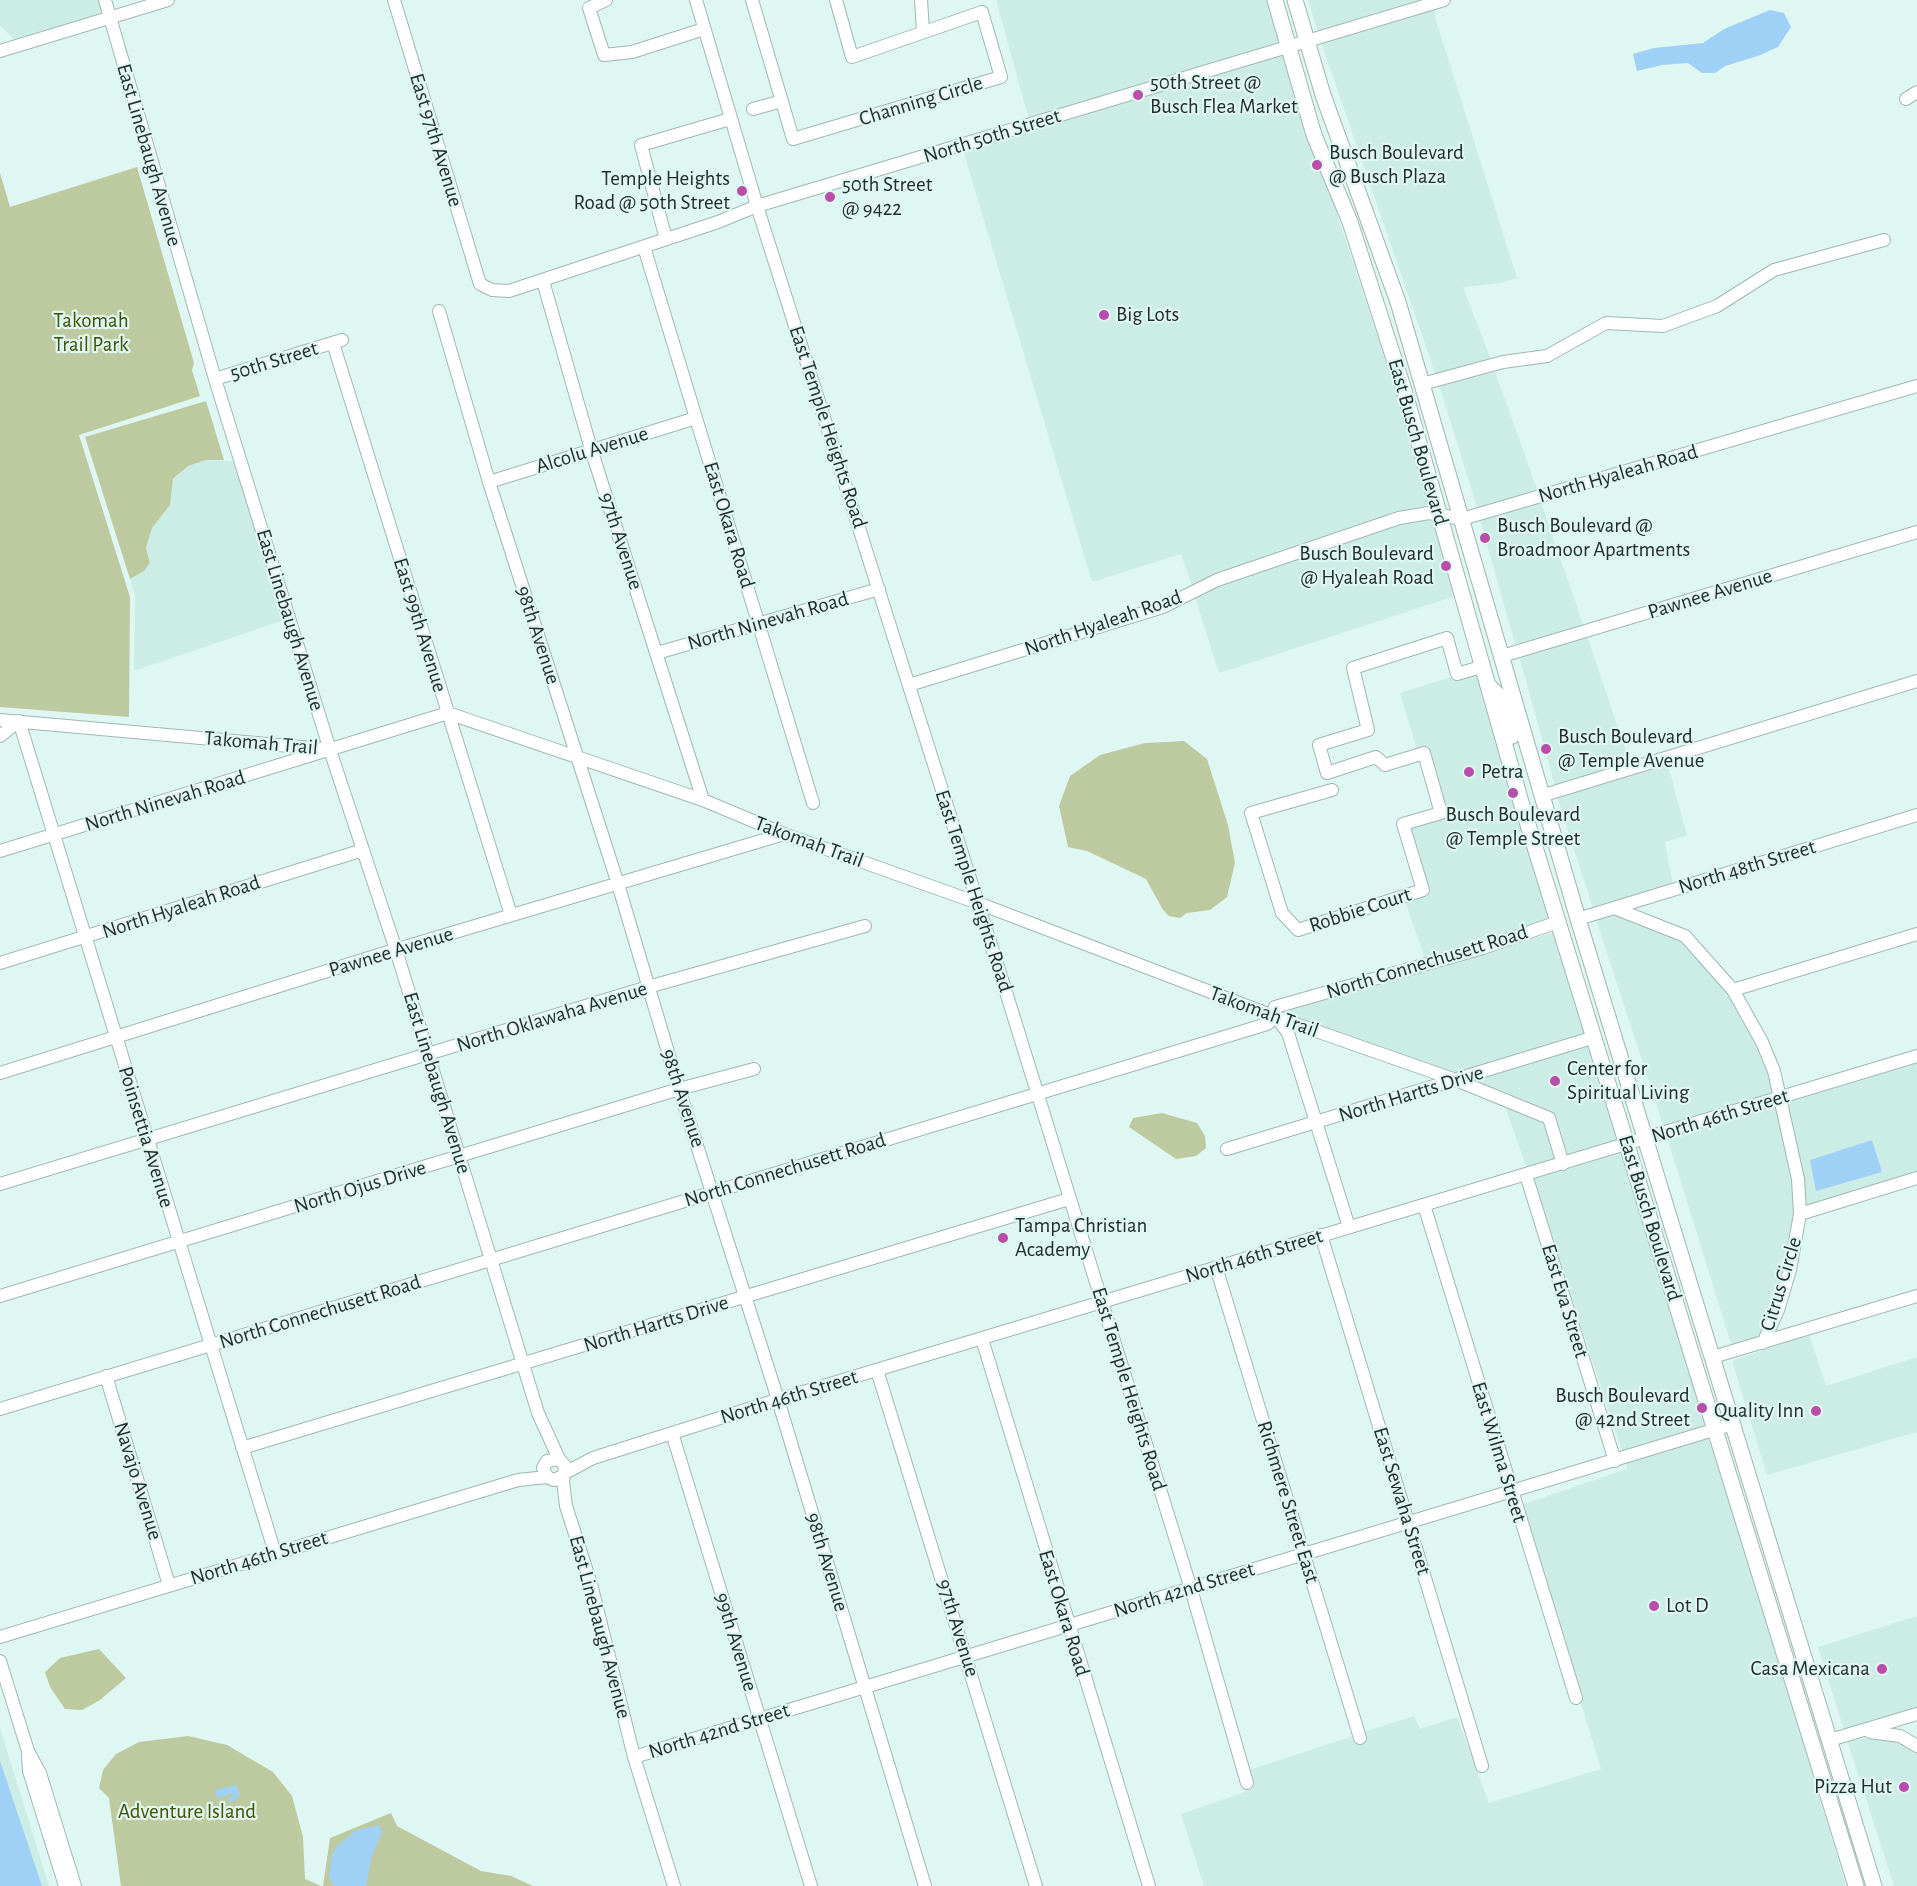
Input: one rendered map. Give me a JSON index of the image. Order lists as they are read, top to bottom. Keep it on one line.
{"streets":{"main road":["East Busch Boulevard"],"street":["Channing Circle","North 50th Street","East 97th Avenue","East Linebaugh Avenue","50th Street","East Temple Heights Road","Alcolu Avenue","North Hyaleah Road","East Okara Road","97th Avenue","Pawnee Avenue","North Ninevah Road","East 99th Avenue","98th Avenue","Takomah Trail","North 48th Street","Robbie Court","North Connechusett Road","North Oklawaha Avenue","North Hartts Drive","North 46th Street","Poinsettia Avenue","North Ojus Drive","Citrus Circle","East Eva Street","East Wilma Street","Navajo Avenue","East Sewaha Street","Richmere Street East","North 42nd Street","99th Avenue"]},"crossings":[["North 50th Street","East 97th Avenue"],["North 50th Street","East Temple Heights Road"],["North 50th Street","East Busch Boulevard"],["North 50th Street","East Okara Road"],["North 50th Street","97th Avenue"],["East Linebaugh Avenue","50th Street"],["East Linebaugh Avenue","North Hyaleah Road"],["East Linebaugh Avenue","Pawnee Avenue"],["East Linebaugh Avenue","North Ninevah Road"],["East Linebaugh Avenue","Takomah Trail"],["East Linebaugh Avenue","North Connechusett Road"],["East Linebaugh Avenue","North Oklawaha Avenue"],["East Linebaugh Avenue","North Hartts Drive"],["East Linebaugh Avenue","North 46th Street"],["East Linebaugh Avenue","North Ojus Drive"],["East Linebaugh Avenue","North 42nd Street"],["50th Street","East 99th Avenue"],["East Temple Heights Road","North Hyaleah Road"],["East Temple Heights Road","North Ninevah Road"],["East Temple Heights Road","Takomah Trail"],["East Temple Heights Road","North Connechusett Road"],["East Temple Heights Road","North Hartts Drive"],["East Temple Heights Road","North 46th Street"],["East Temple Heights Road","North 42nd Street"],["East Busch Boulevard","North Hyaleah Road"],["East Busch Boulevard","Pawnee Avenue"],["East Busch Boulevard","North 48th Street"],["East Busch Boulevard","Robbie Court"],["East Busch Boulevard","North Connechusett Road"],["East Busch Boulevard","North Hartts Drive"],["East Busch Boulevard","North 46th Street"],["East Busch Boulevard","North 42nd Street"],["Alcolu Avenue","East Okara Road"],["Alcolu Avenue","97th Avenue"],["Alcolu Avenue","98th Avenue"],["North Hyaleah Road","Poinsettia Avenue"],["East Okara Road","North Ninevah Road"],["East Okara Road","North 46th Street"],["East Okara Road","North 42nd Street"],["97th Avenue","North Ninevah Road"],["97th Avenue","Takomah Trail"],["97th Avenue","North 46th Street"],["97th Avenue","North 42nd Street"],["Pawnee Avenue","East 99th Avenue"],["Pawnee Avenue","98th Avenue"],["Pawnee Avenue","Takomah Trail"],["Pawnee Avenue","Poinsettia Avenue"],["North Ninevah Road","Takomah Trail"],["North Ninevah Road","Poinsettia Avenue"],["East 99th Avenue","Takomah Trail"],["98th Avenue","Takomah Trail"],["98th Avenue","North Connechusett Road"],["98th Avenue","North Oklawaha Avenue"],["98th Avenue","North Hartts Drive"],["98th Avenue","North 46th Street"],["98th Avenue","North Ojus Drive"],["98th Avenue","North 42nd Street"],["Takomah Trail","North Connechusett Road"],["Takomah Trail","North Hartts Drive"],["Takomah Trail","North 46th Street"],["Takomah Trail","Poinsettia Avenue"],["North 48th Street","Citrus Circle"],["North Connechusett Road","Poinsettia Avenue"],["North Connechusett Road","Navajo Avenue"],["North Oklawaha Avenue","Poinsettia Avenue"],["North Hartts Drive","Poinsettia Avenue"],["North 46th Street","Poinsettia Avenue"],["North 46th Street","Citrus Circle"],["North 46th Street","East Eva Street"],["North 46th Street","East Wilma Street"],["North 46th Street","Navajo Avenue"],["North 46th Street","East Sewaha Street"],["North 46th Street","Richmere Street East"],["North 46th Street","99th Avenue"],["Poinsettia Avenue","North Ojus Drive"],["East Eva Street","North 42nd Street"],["East Wilma Street","North 42nd Street"],["East Sewaha Street","North 42nd Street"],["Richmere Street East","North 42nd Street"],["North 42nd Street","99th Avenue"]],"parks":["Takomah Trail Park","Adventure Island"],"places":["50th Street @ Busch Flea Market","Busch Boulevard @ Busch Plaza","Temple Heights Road @ 50th Street","50th Street @ 9422","Big Lots","Busch Boulevard @ Broadmoor Apartments","Busch Boulevard @ Hyaleah Road","Busch Boulevard @ Temple Avenue","Petra","Busch Boulevard @ Temple Street","Center for Spiritual Living","Tampa Christian Academy","Busch Boulevard @ 42nd Street","Quality Inn","Lot D","Casa Mexicana","Pizza Hut"]}
